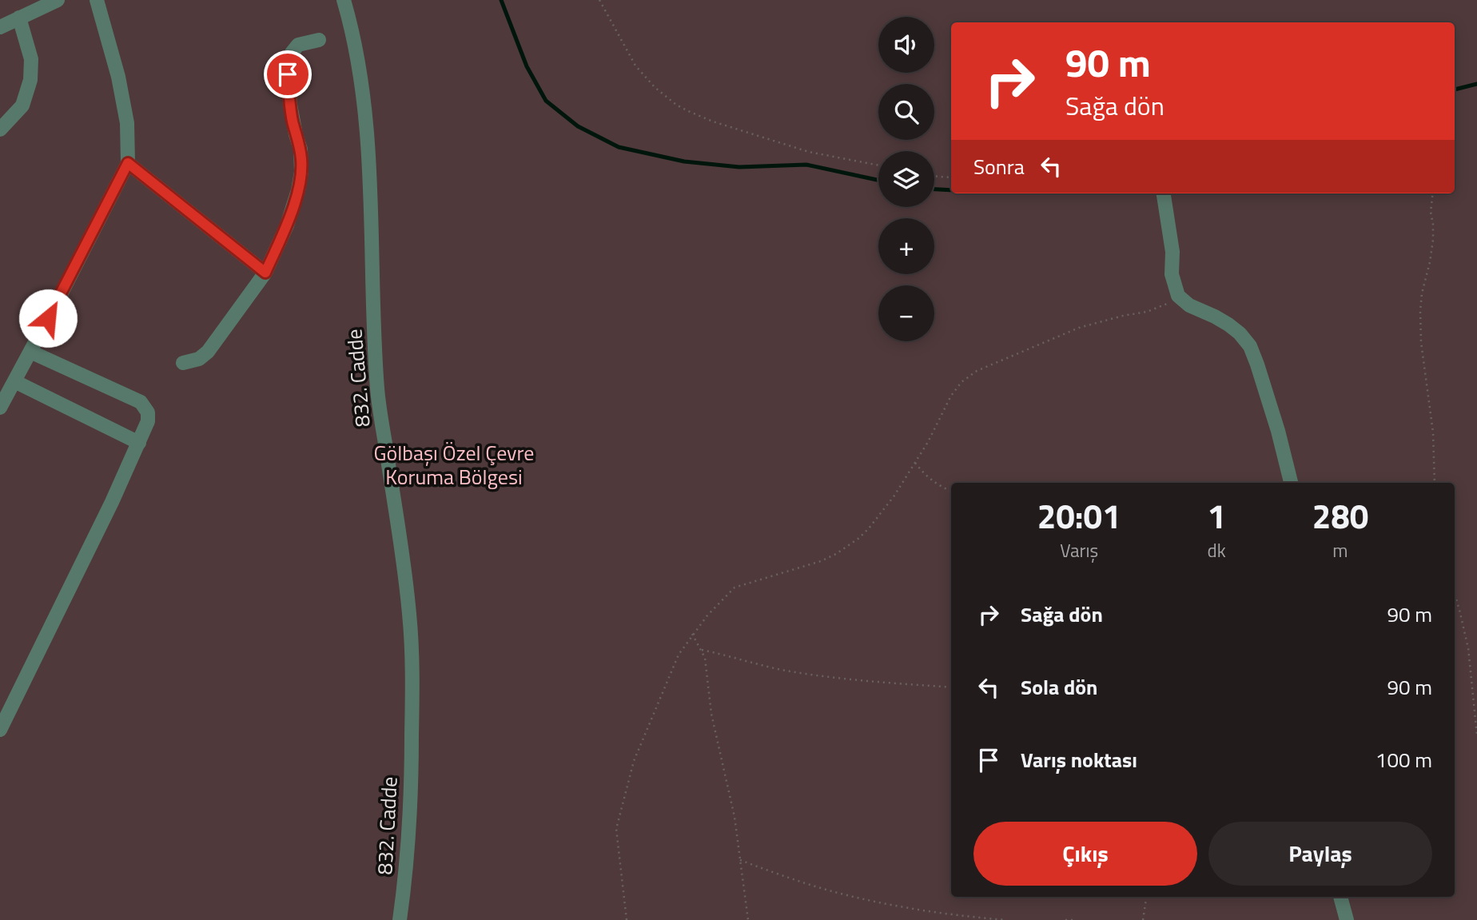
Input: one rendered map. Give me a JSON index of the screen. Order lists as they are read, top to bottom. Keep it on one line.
{"streets":{"street":["832. Cadde"]},"parks":["Gölbaşı Özel Çevre Koruma Bölgesi"],"page":{"map_buttons":["+","−"],"turn":["90 m","Sağa dön"],"then":"Sonra","eta":["20:01","Varış","1","dk","280","m"],"list":[{"name":"Sağa dön","value":"90 m"},{"name":"Sola dön","value":"90 m"},{"name":"Varış noktası","value":"100 m"}],"buttons":["Çıkış","Paylaş"]}}
